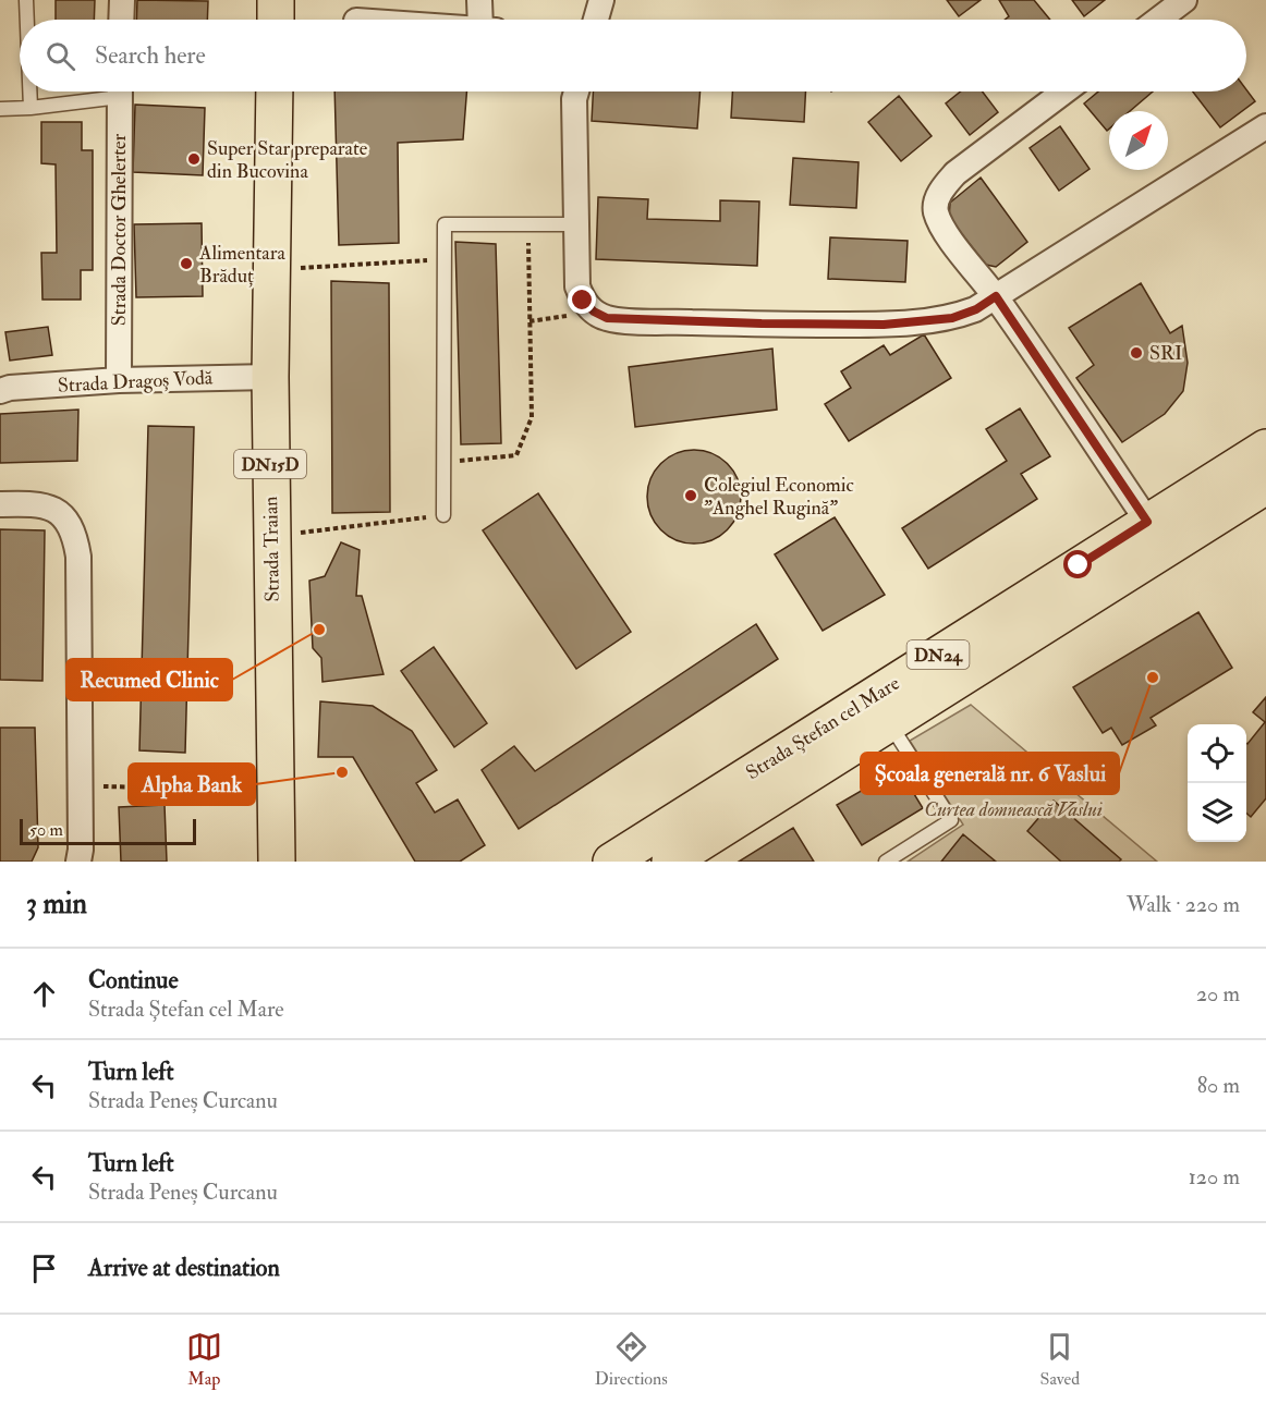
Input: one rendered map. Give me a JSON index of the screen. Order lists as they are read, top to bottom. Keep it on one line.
{"streets":{"main road":["DN15D","Strada Traian","DN24","Strada Ștefan cel Mare"],"street":["Strada Doctor Ghelerter","Strada Dragoș Vodă"]},"crossings":[["Strada Doctor Ghelerter","Strada Dragoș Vodă"],["Strada Dragoș Vodă","Strada Traian"]],"parks":["Curtea domnească Vaslui"],"places":["Super Star preparate din Bucovina","Alimentara Brăduț","SRI","Colegiul Economic \"Anghel Rugină\"","Recumed Clinic","Școala generală nr. 6 Vaslui","Alpha Bank"],"scale_bar":"50 m","north":"top right","page":{"search":"Search here","scale":"50 m","heading":["3 min","Walk · 220 m"],"list":[["Continue","Strada Ștefan cel Mare","20 m"],["Turn left","Strada Peneș Curcanu","80 m"],["Turn left","Strada Peneș Curcanu","120 m"],"Arrive at destination"],"nav":["Map","Directions","Saved"]}}
